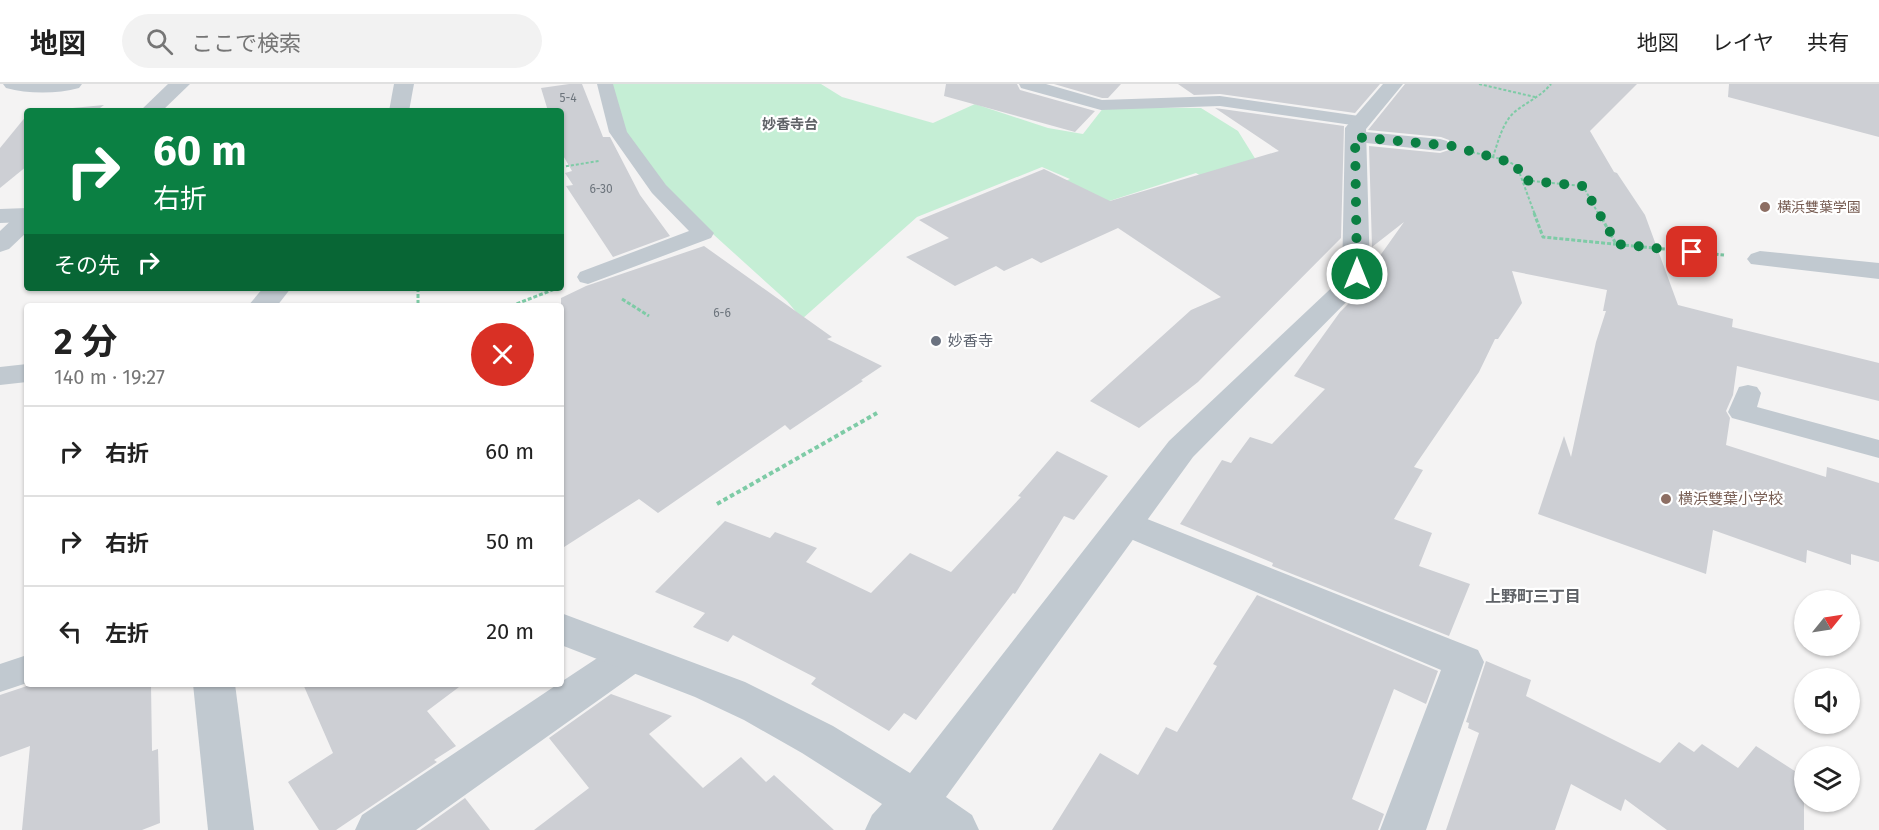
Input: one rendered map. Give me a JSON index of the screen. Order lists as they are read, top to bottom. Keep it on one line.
{"districts":["妙香寺台","上野町三丁目"],"places":["横浜雙葉学園","妙香寺","横浜雙葉小学校"],"house_numbers":["5-4","6-30","6-6"],"north":"top right","page":{"header":"地図","search":"ここで検索","nav":["地図","レイヤ","共有"],"turn":["60 m","右折"],"then":"その先","heading":["2 分","140 m · 19:27"],"list":[{"name":"右折","value":"60 m"},{"name":"右折","value":"50 m"},{"name":"左折","value":"20 m"}]}}
